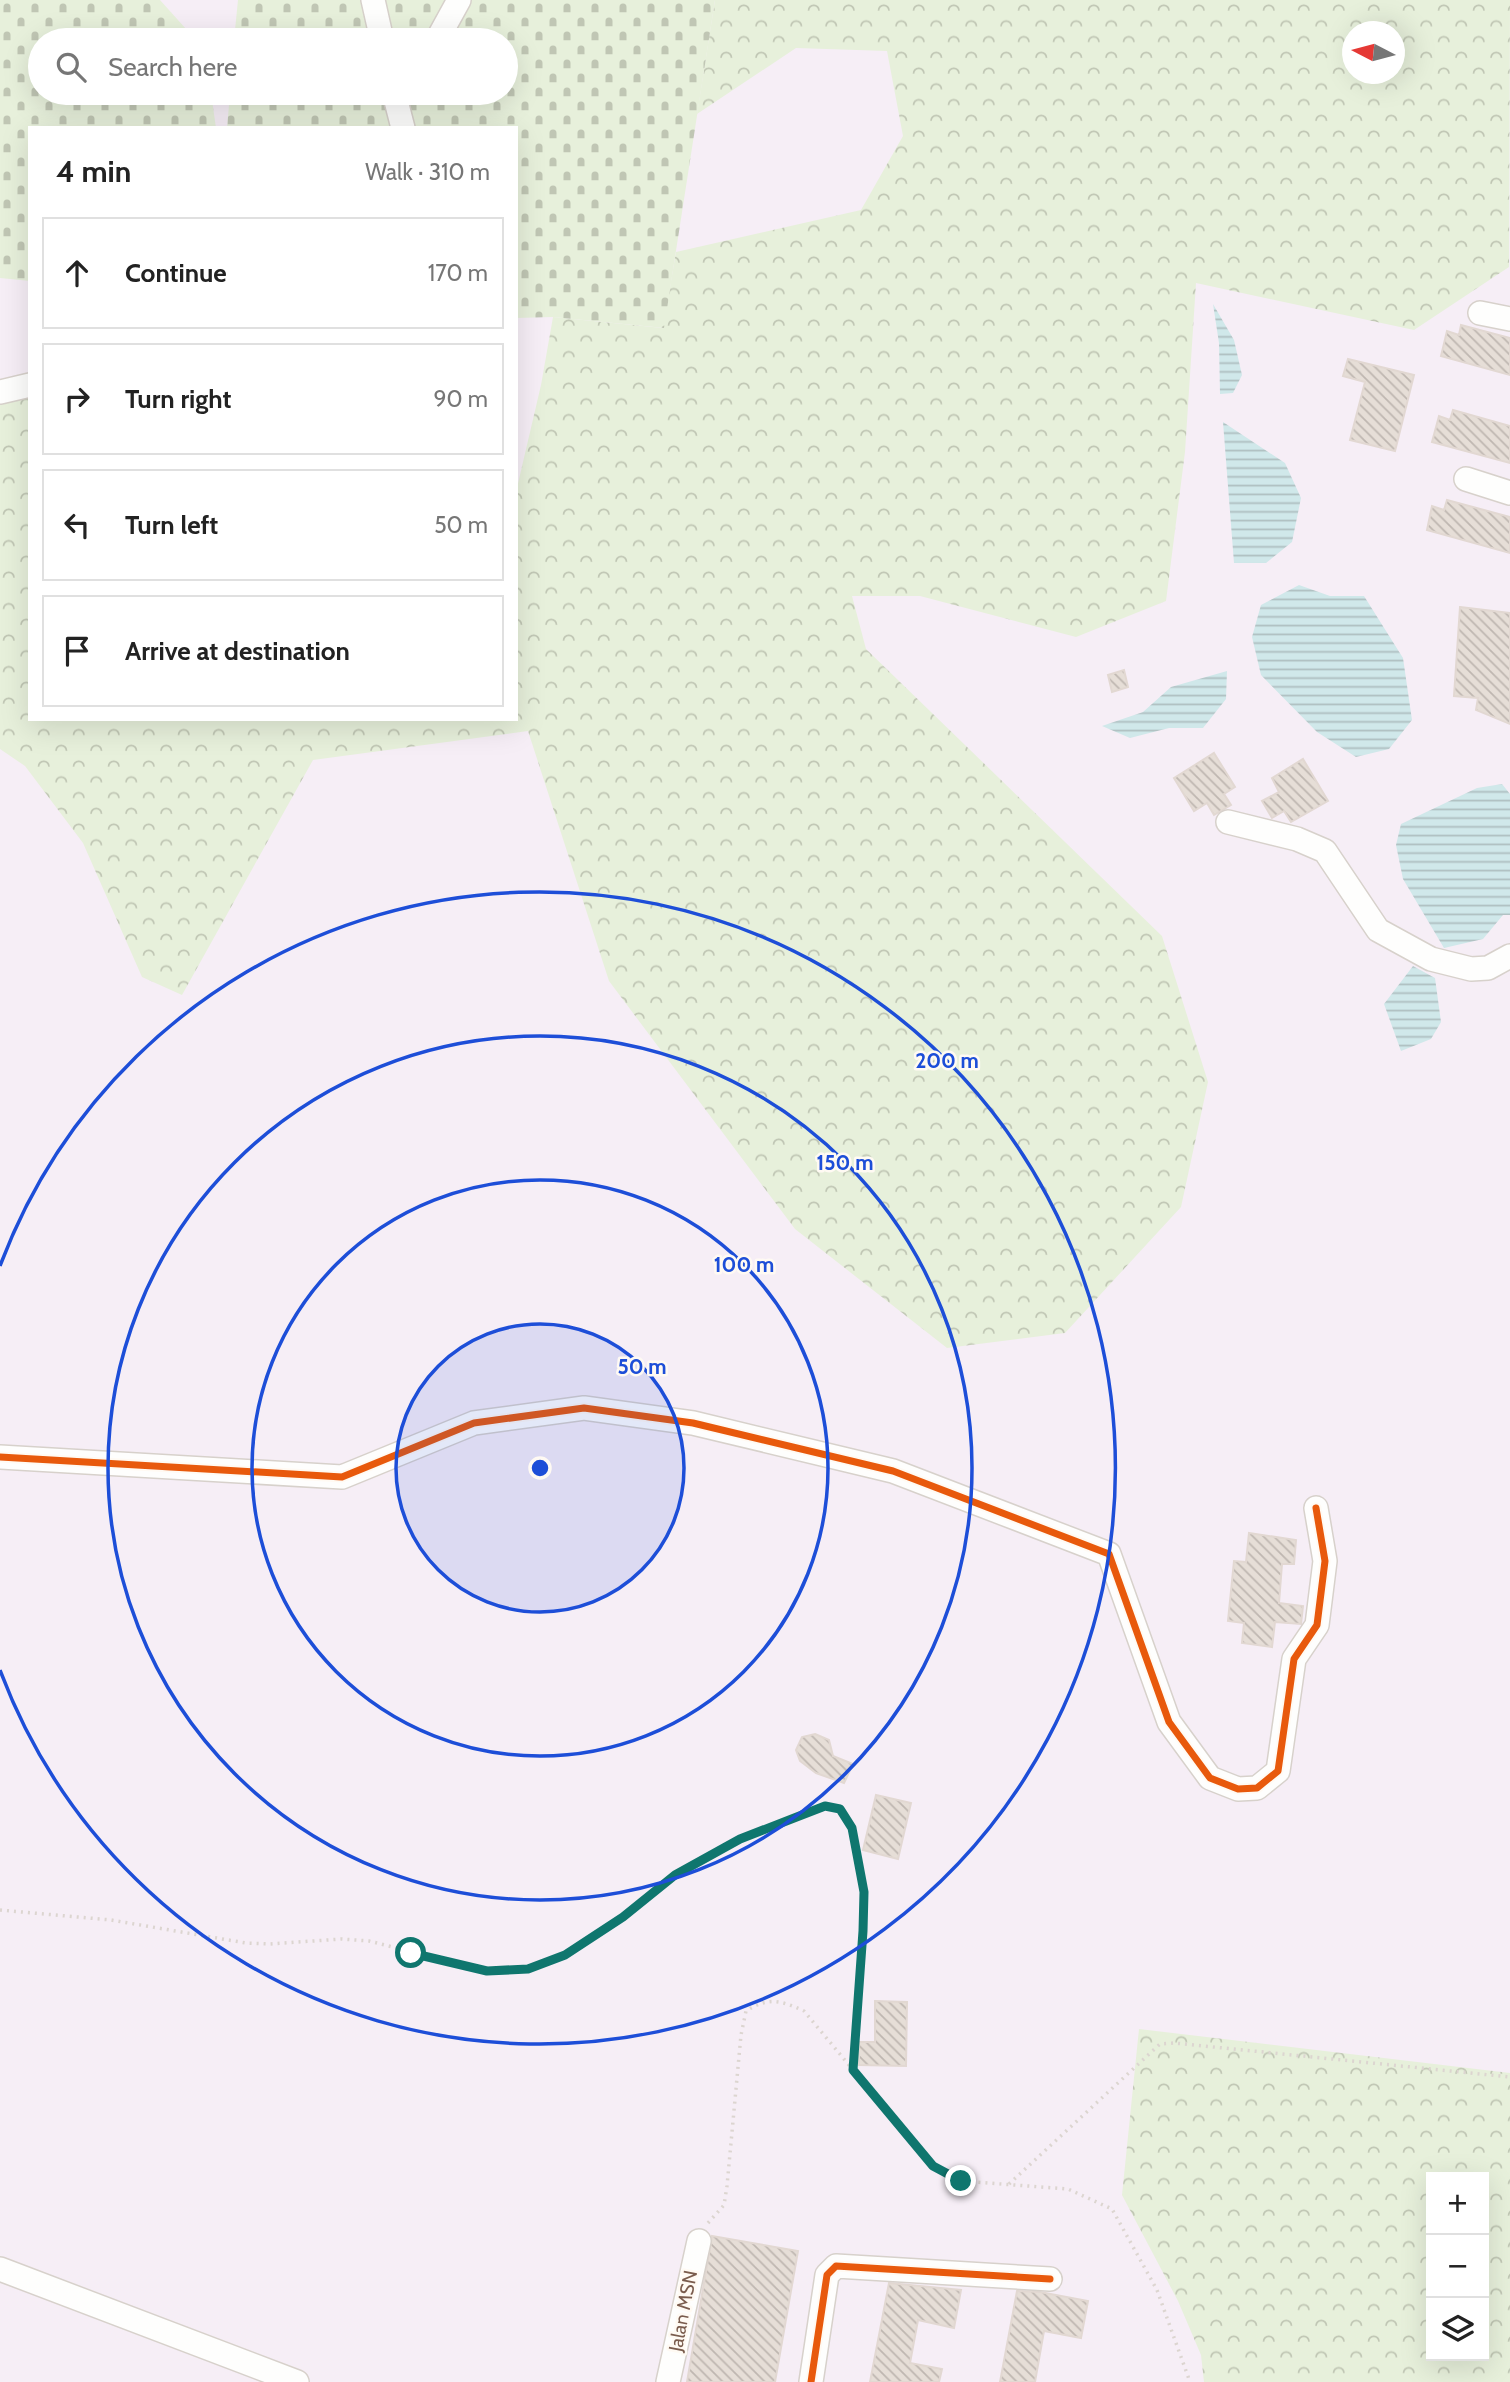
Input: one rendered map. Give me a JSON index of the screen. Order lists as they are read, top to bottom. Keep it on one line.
{"streets":{"street":["Jalan MSN"]},"north":"left","page":{"search":"Search here","heading":["4 min","Walk · 310 m"],"list":[["Continue","170 m"],["Turn right","90 m"],["Turn left","50 m"],"Arrive at destination"],"map_buttons":["+","−"]},"rings":["200 m","150 m","100 m","50 m"]}
